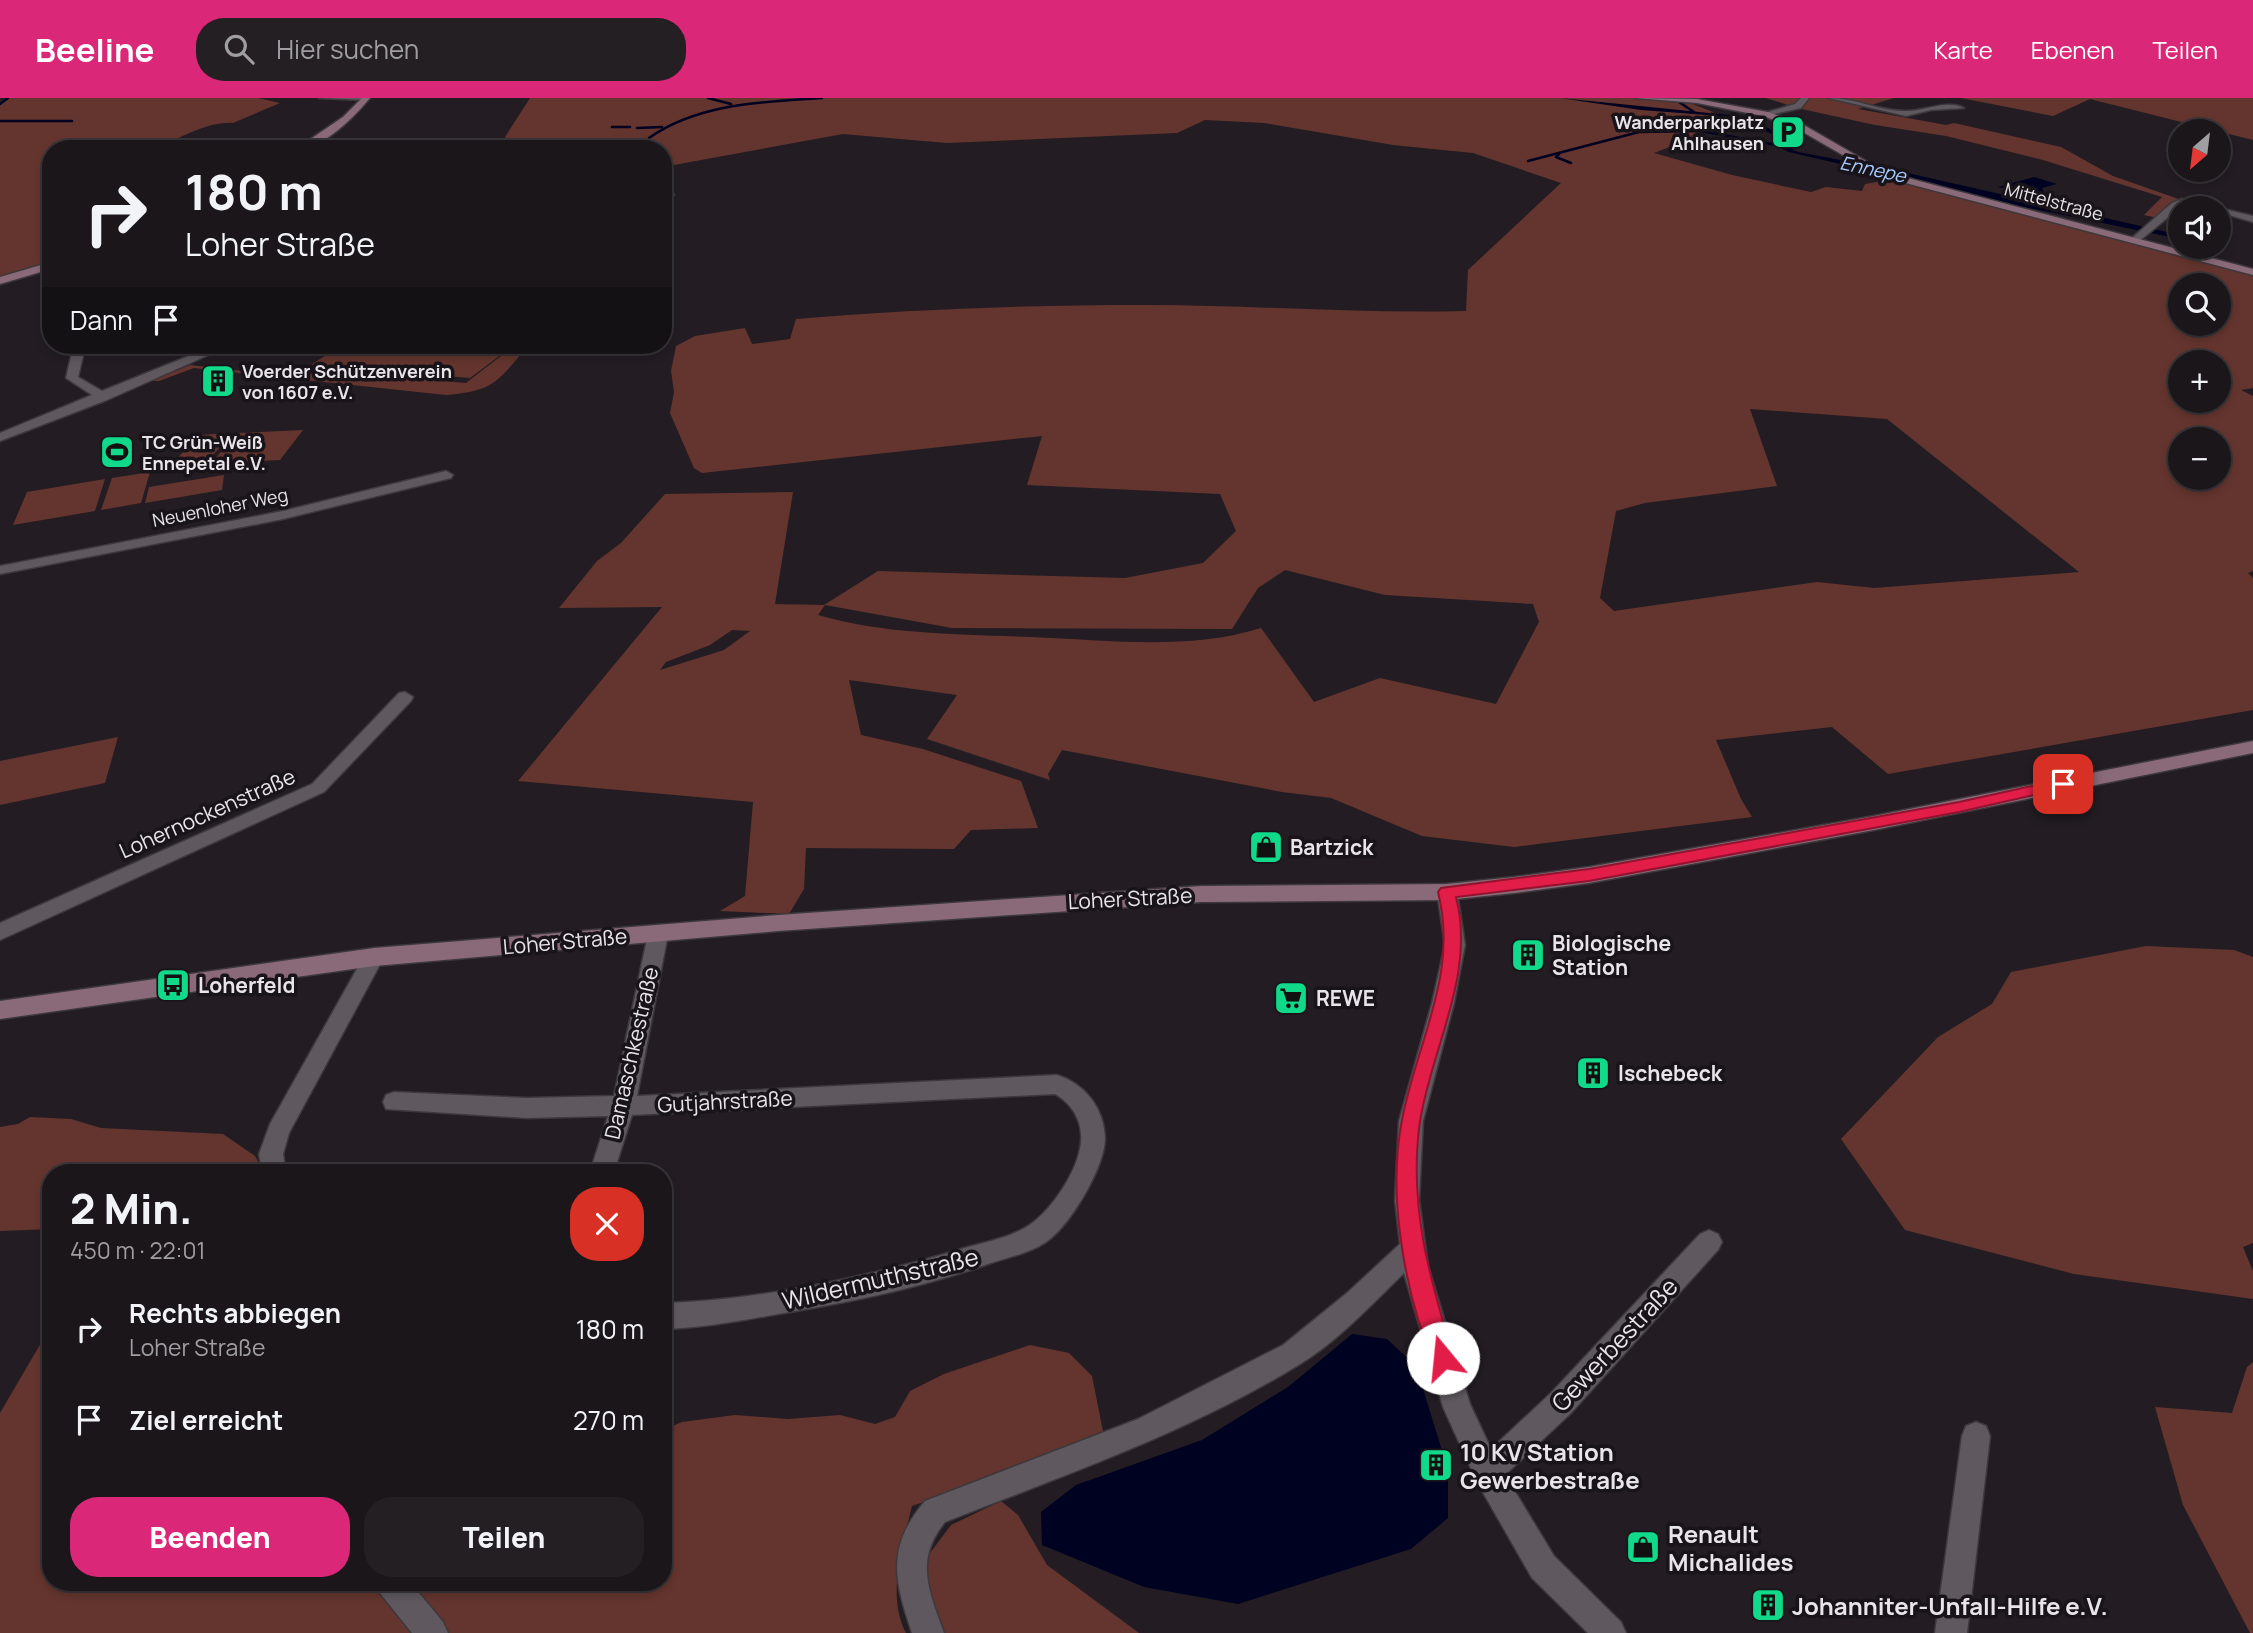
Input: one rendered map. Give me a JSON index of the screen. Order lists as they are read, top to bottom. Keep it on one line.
{"streets":{"main road":["Mittelstraße","Loher Straße"],"street":["Neuenloher Weg","Lohernockenstraße","Damaschkestraße","Gutjahrstraße","Wildermuthstraße","Gewerbestraße"]},"crossings":[["Loher Straße","Damaschkestraße"],["Damaschkestraße","Gutjahrstraße"],["Gutjahrstraße","Wildermuthstraße"]],"water":["Ennepe"],"places":{"parking":["Wanderparkplatz Ahlhausen"],"building":["Voerder Schützenverein von 1607 e.V.","Biologische Station","Ischebeck","10 KV Station Gewerbestraße","Johanniter-Unfall-Hilfe e.V."],"sports":["TC Grün-Weiß Ennepetal e.V."],"shop":["Bartzick","Renault Michalides"],"bus stop":["Loherfeld"],"supermarket":["REWE"]},"north":"bottom left","page":{"header":"Beeline","search":"Hier suchen","nav":["Karte","Ebenen","Teilen"],"map_buttons":["+","−"],"turn":["180 m","Loher Straße"],"then":"Dann","heading":["2 Min.","450 m · 22:01"],"list":[{"name":"Rechts abbiegen","note":"Loher Straße","value":"180 m"},{"name":"Ziel erreicht","value":"270 m"}],"buttons":["Beenden","Teilen"]}}
